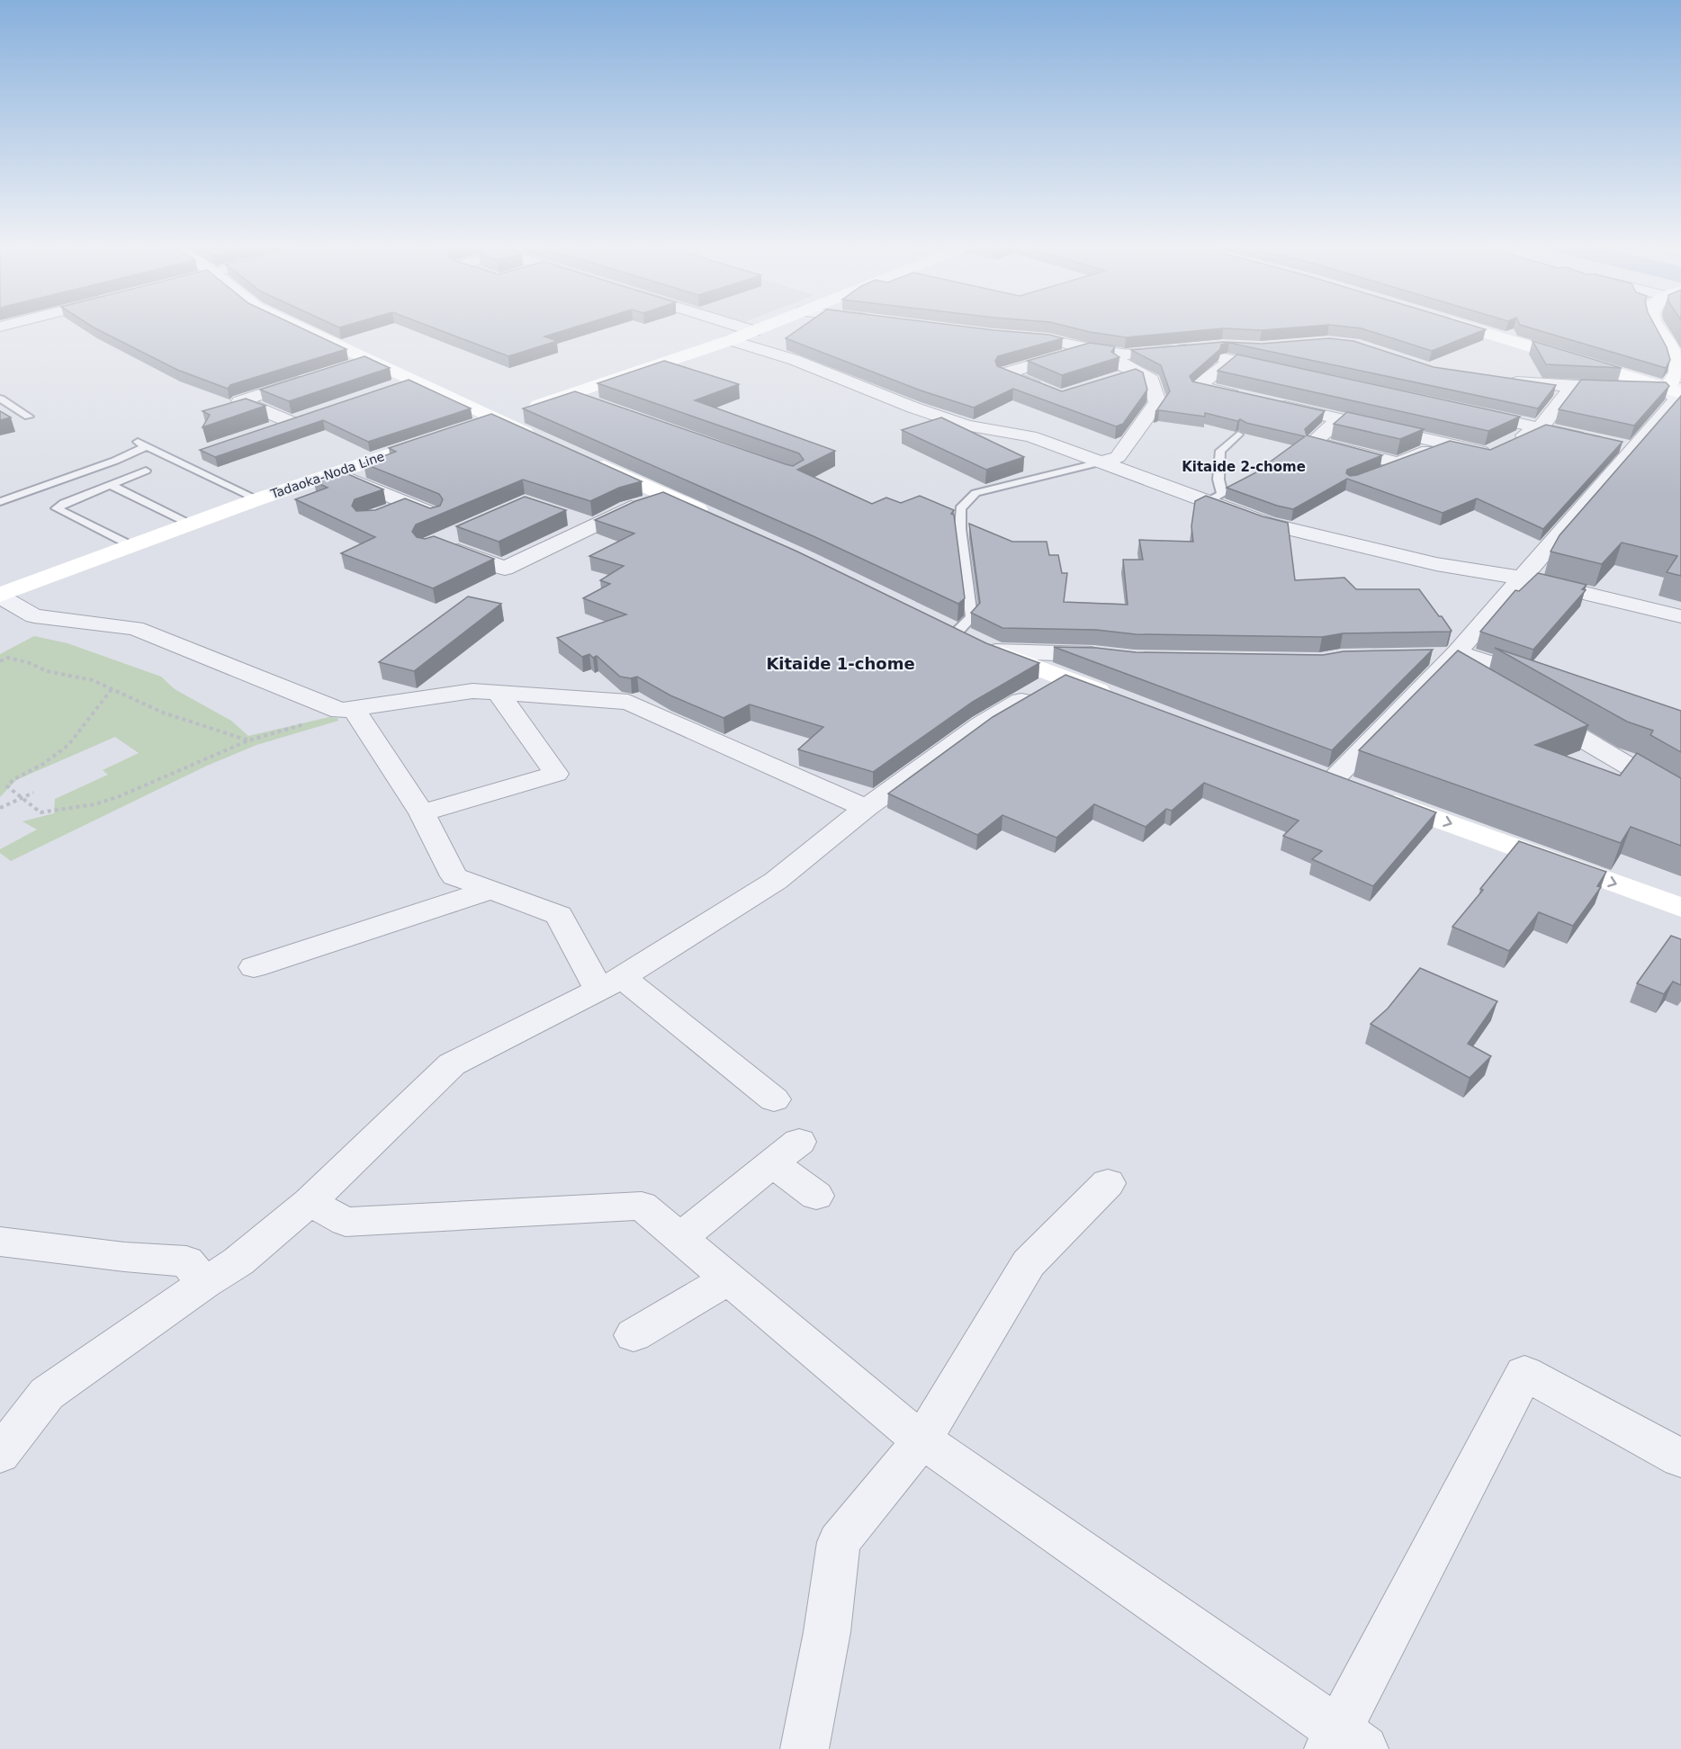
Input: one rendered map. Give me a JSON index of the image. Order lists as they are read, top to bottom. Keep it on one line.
{"streets":{"street":["Tadaoka-Noda Line"]},"districts":["Kitaide 2-chome","Kitaide 1-chome"]}
